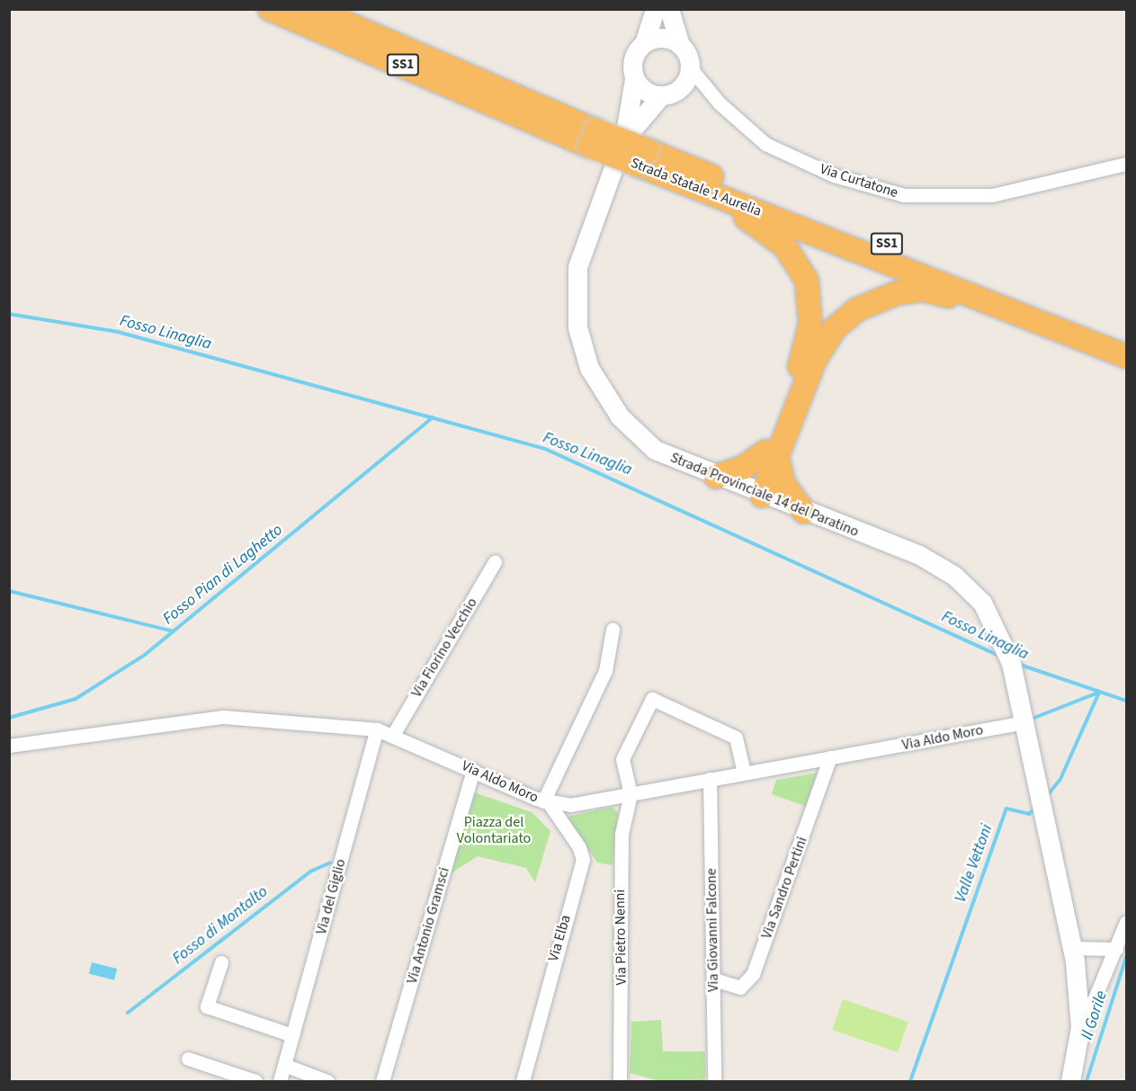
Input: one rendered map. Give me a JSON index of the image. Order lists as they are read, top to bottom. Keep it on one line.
{"streets":{"highway":["SS1","Strada Statale 1 Aurelia"],"main road":["Strada Provinciale 14 del Paratino"],"street":["Via Curtatone","Via Fiorino Vecchio","Via Aldo Moro","Via Sandro Pertini","Via del Giglio","Via Antonio Gramsci","Via Giovanni Falcone","Via Pietro Nenni","Via Elba"]},"crossings":[["Via Curtatone","Strada Provinciale 14 del Paratino"],["Strada Provinciale 14 del Paratino","Via Aldo Moro"],["Via Fiorino Vecchio","Via Aldo Moro"],["Via Aldo Moro","Via Sandro Pertini"],["Via Aldo Moro","Via del Giglio"],["Via Aldo Moro","Via Antonio Gramsci"],["Via Aldo Moro","Via Giovanni Falcone"],["Via Aldo Moro","Via Pietro Nenni"],["Via Aldo Moro","Via Elba"],["Via Sandro Pertini","Via Giovanni Falcone"]],"water":["Fosso Linaglia","Fosso Pian di Laghetto","Valle Vettoni","Fosso di Montalto","Il Gorile"],"parks":["Piazza del Volontariato"]}
